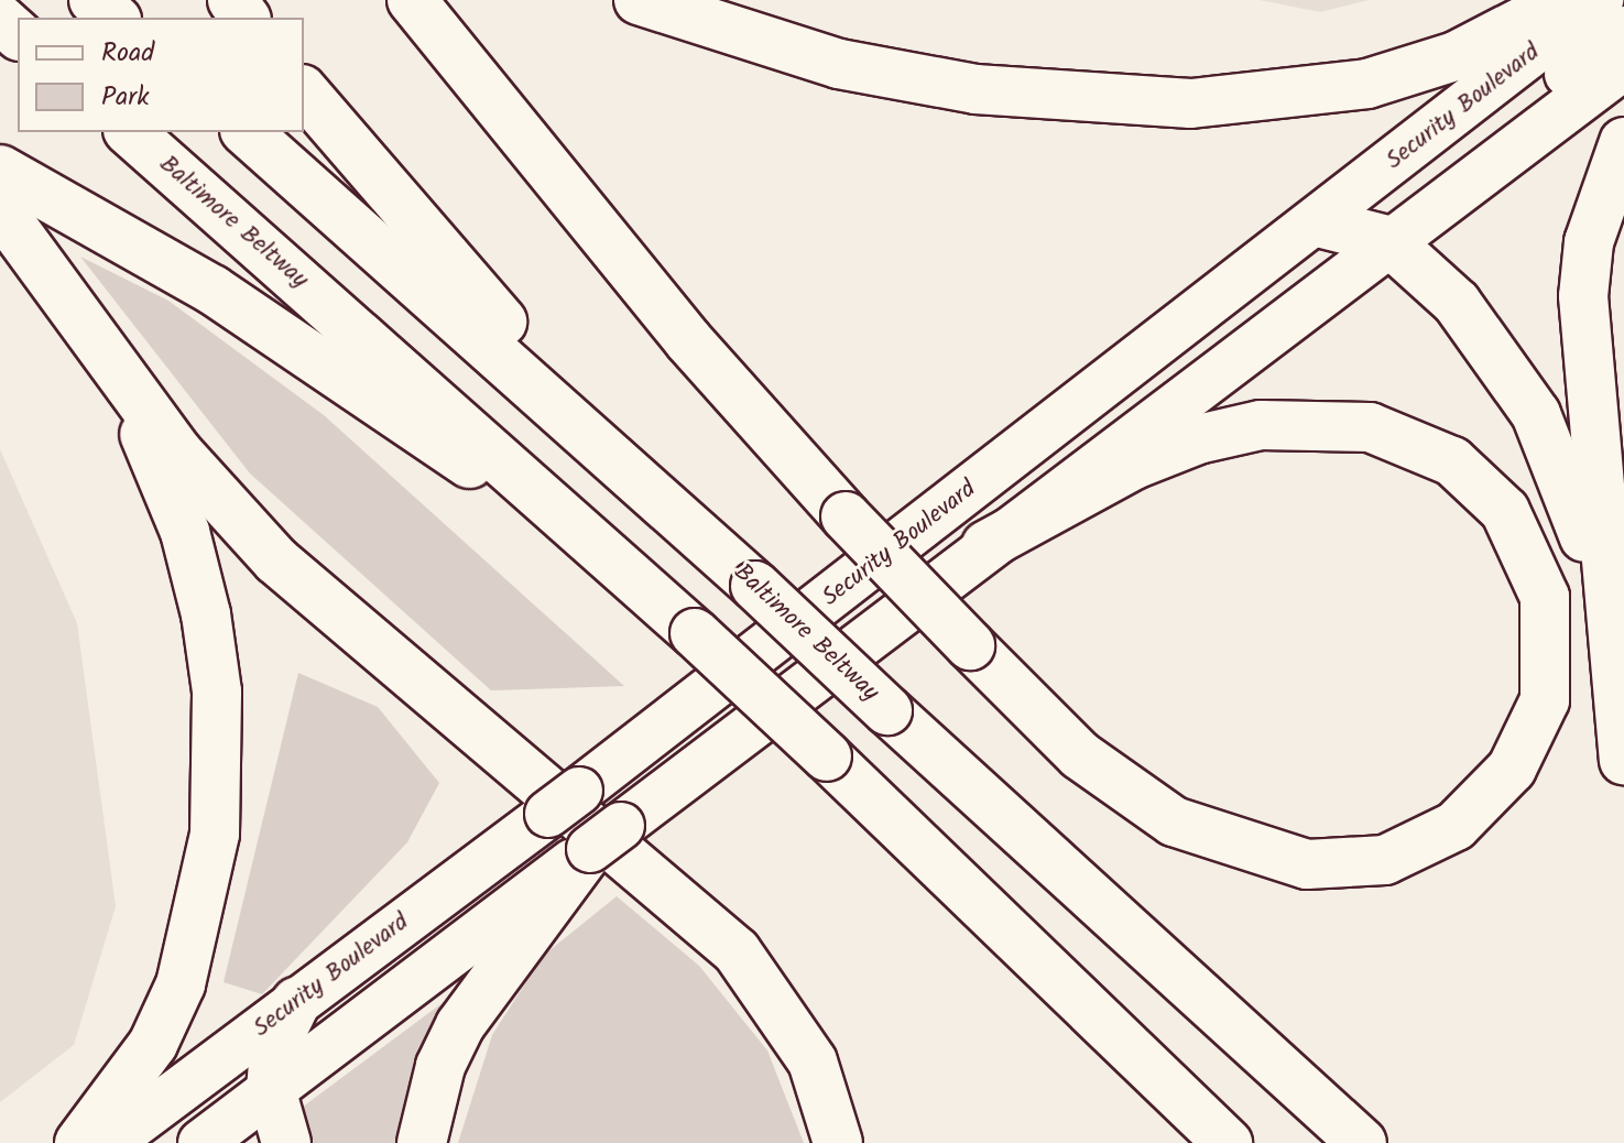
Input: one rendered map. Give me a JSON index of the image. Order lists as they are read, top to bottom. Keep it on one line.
{"streets":{"highway":["Baltimore Beltway"],"main road":["Security Boulevard"]},"legend":["Road","Park"]}
